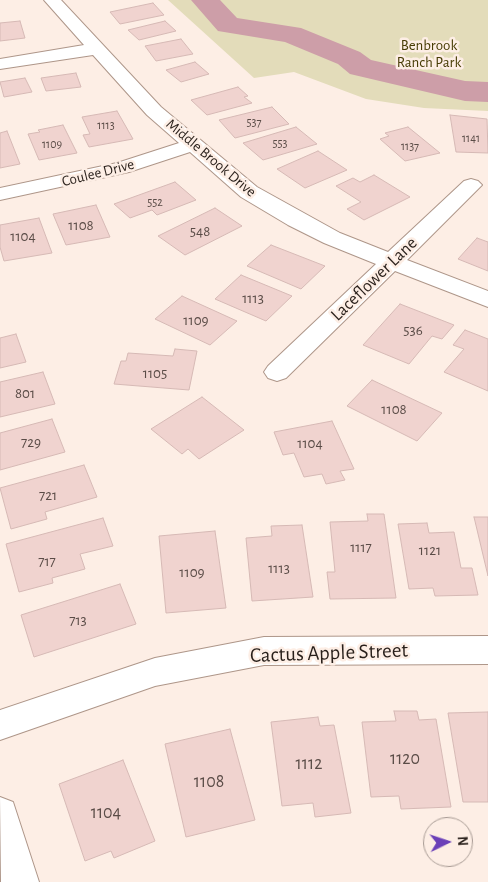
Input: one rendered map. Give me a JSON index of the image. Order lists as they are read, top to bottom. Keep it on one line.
{"streets":{"street":["Middle Brook Drive","Coulee Drive","Laceflower Lane","Cactus Apple Street"]},"crossings":[["Middle Brook Drive","Coulee Drive"],["Middle Brook Drive","Laceflower Lane"]],"parks":["Benbrook Ranch Park"],"house_numbers":["537","1113","1141","553","1109","1137","552","1108","548","1104","1113","1109","536","1105","801","1108","729","1104","721","1117","1121","717","1113","1109","713","1120","1112","1108","1104"],"north":"right"}
